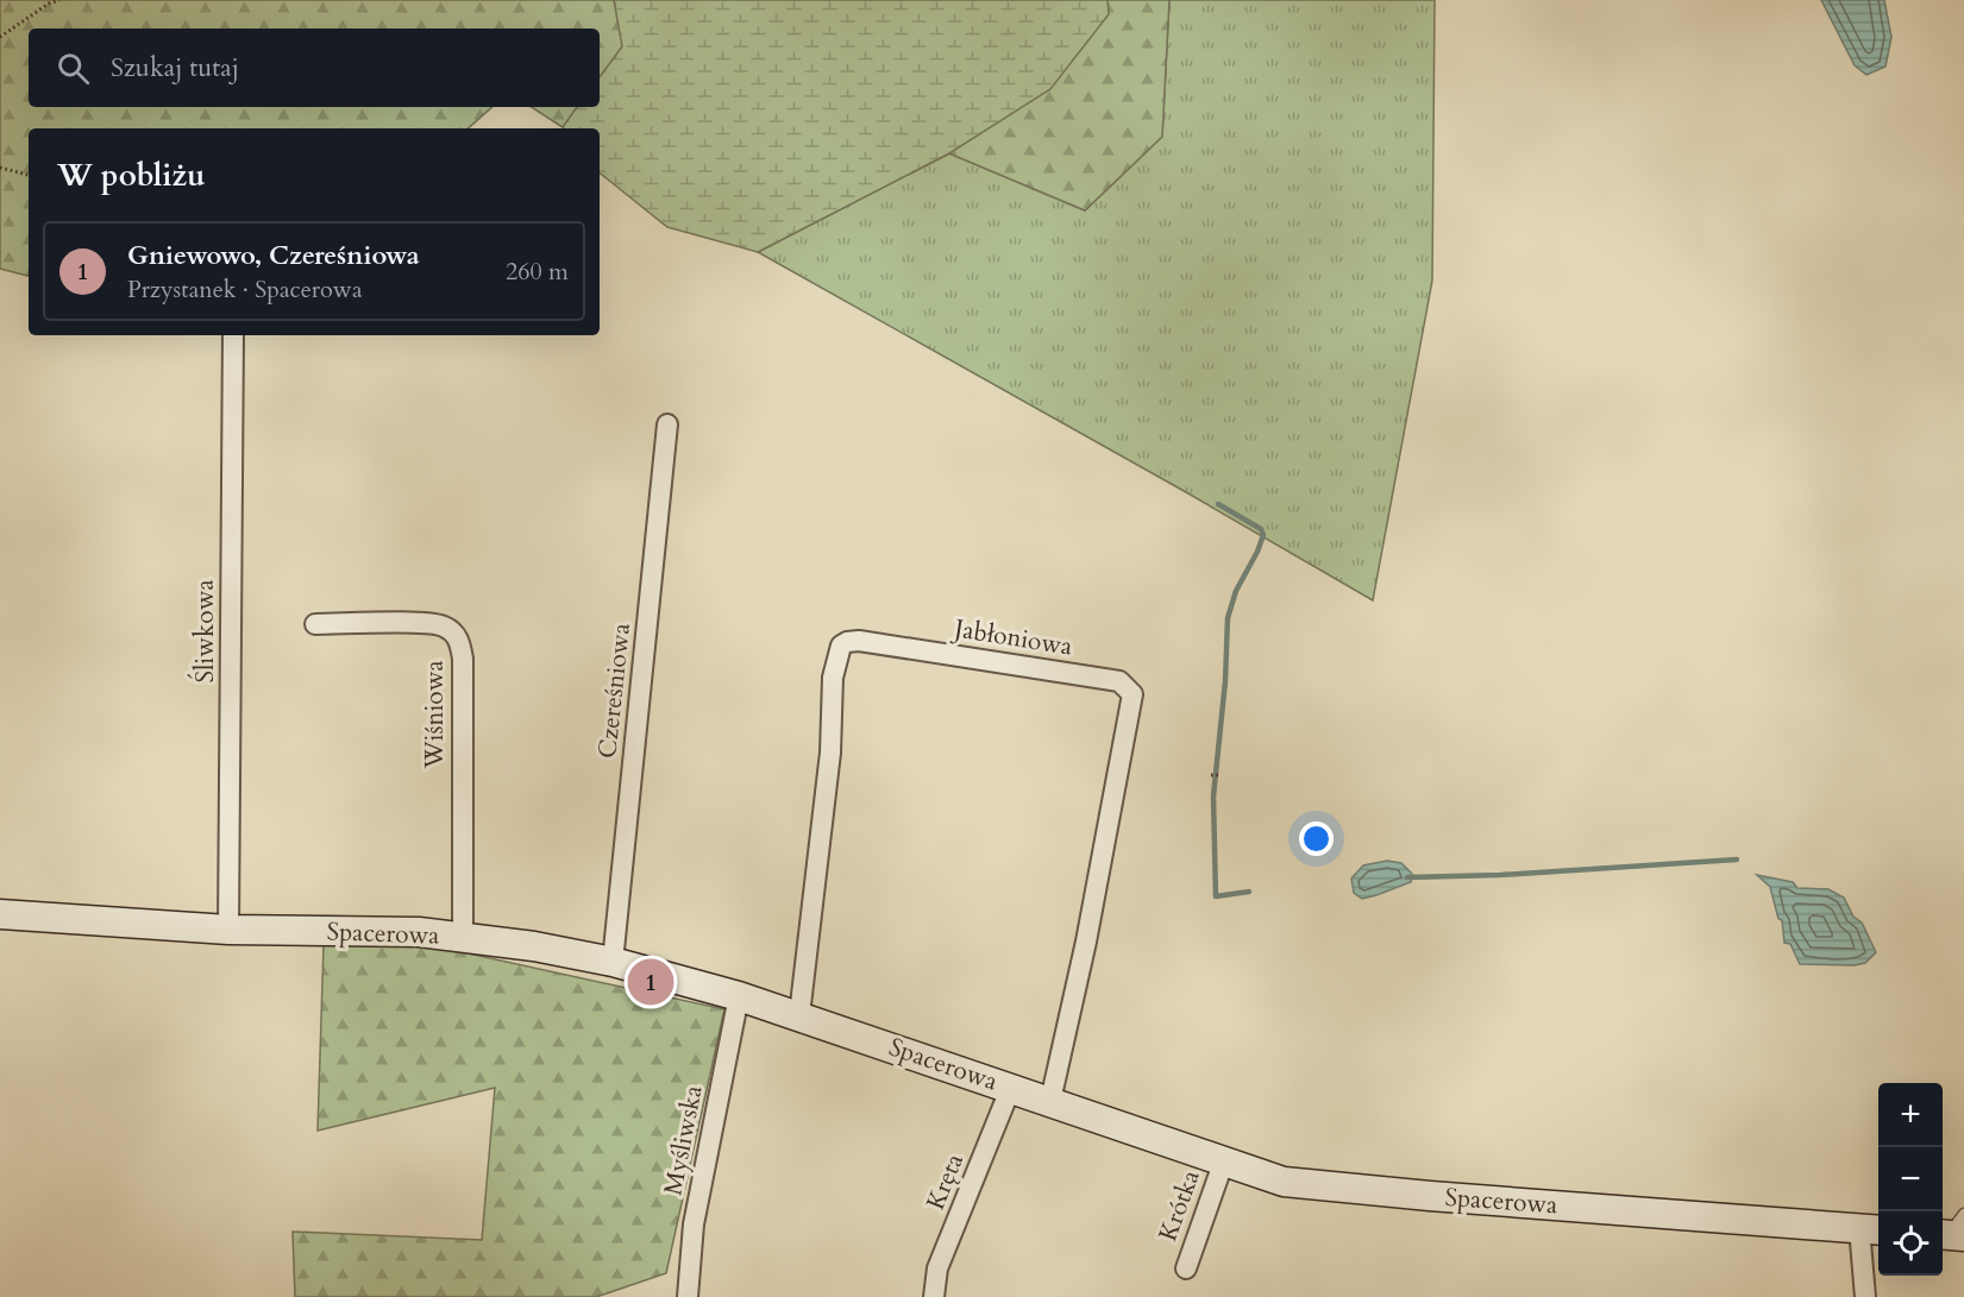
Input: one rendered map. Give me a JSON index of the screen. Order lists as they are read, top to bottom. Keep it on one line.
{"streets":{"street":["Śliwkowa","Jabłoniowa","Czereśniowa","Wiśniowa","Spacerowa","Myśliwska","Kręta","Krótka"]},"crossings":[["Śliwkowa","Spacerowa"],["Jabłoniowa","Spacerowa"],["Czereśniowa","Spacerowa"],["Wiśniowa","Spacerowa"],["Spacerowa","Myśliwska"],["Spacerowa","Kręta"],["Spacerowa","Krótka"]],"page":{"search":"Szukaj tutaj","heading":"W pobliżu","list":[{"mark":"1","name":"Gniewowo, Czereśniowa","note":"Przystanek · Spacerowa","value":"260 m"}],"pins":"1","map_buttons":["+","−"]}}
